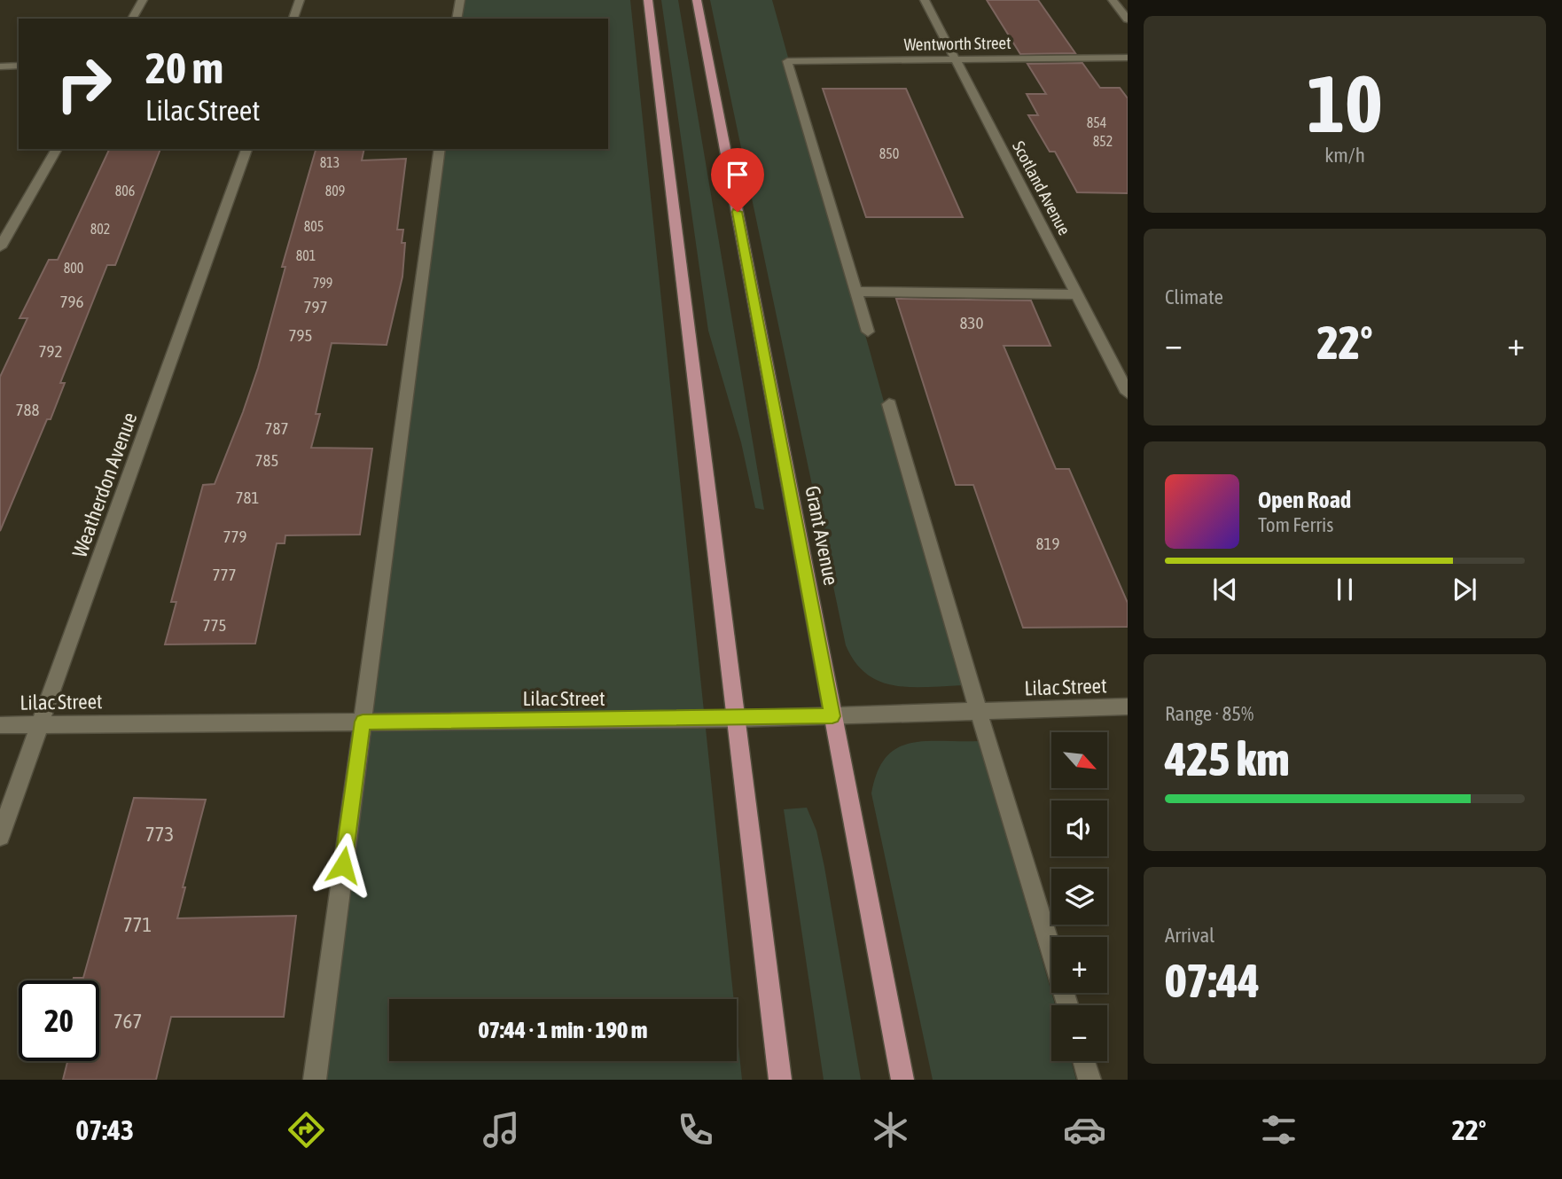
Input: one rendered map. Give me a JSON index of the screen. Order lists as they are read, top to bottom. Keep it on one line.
{"streets":{"main road":["Grant Avenue"],"street":["Wentworth Street","Scotland Avenue","Weatherdon Avenue","Lilac Street"]},"crossings":[["Wentworth Street","Scotland Avenue"],["Weatherdon Avenue","Lilac Street"],["Grant Avenue","Lilac Street"]],"house_numbers":["854","852","850","813","806","809","805","802","801","800","799","796","797","830","795","792","788","787","785","781","779","819","777","775","773","771","767"],"north":"bottom right","page":{"tile":[["10","km/h"],"Climate",["Range · 85%","425 km"],["Arrival","07:44"]],"turn":["20 m","Lilac Street"],"heat":["−","22°","+"],"song":["Open Road","Tom Ferris"],"map_buttons":["+","−"],"limit":"20","trip":"07:44 · 1 min · 190 m","tabs":["07:43","22°"]}}
